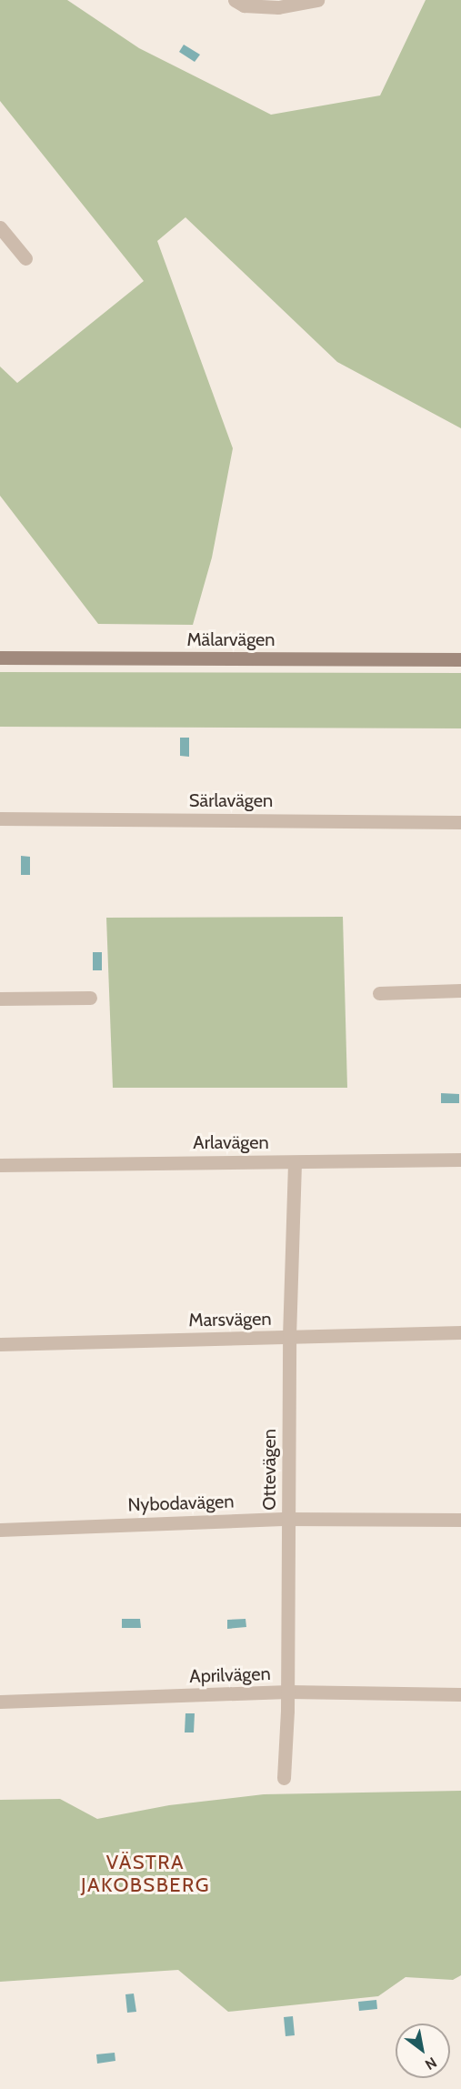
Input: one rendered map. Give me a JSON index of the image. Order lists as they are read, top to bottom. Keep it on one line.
{"streets":{"street":["Mälarvägen","Särlavägen","Arlavägen","Marsvägen","Ottevägen","Nybodavägen","Aprilvägen"]},"crossings":[["Arlavägen","Ottevägen"],["Marsvägen","Ottevägen"],["Ottevägen","Nybodavägen"],["Ottevägen","Aprilvägen"]],"districts":["VÄSTRA JAKOBSBERG"],"north":"bottom right"}
